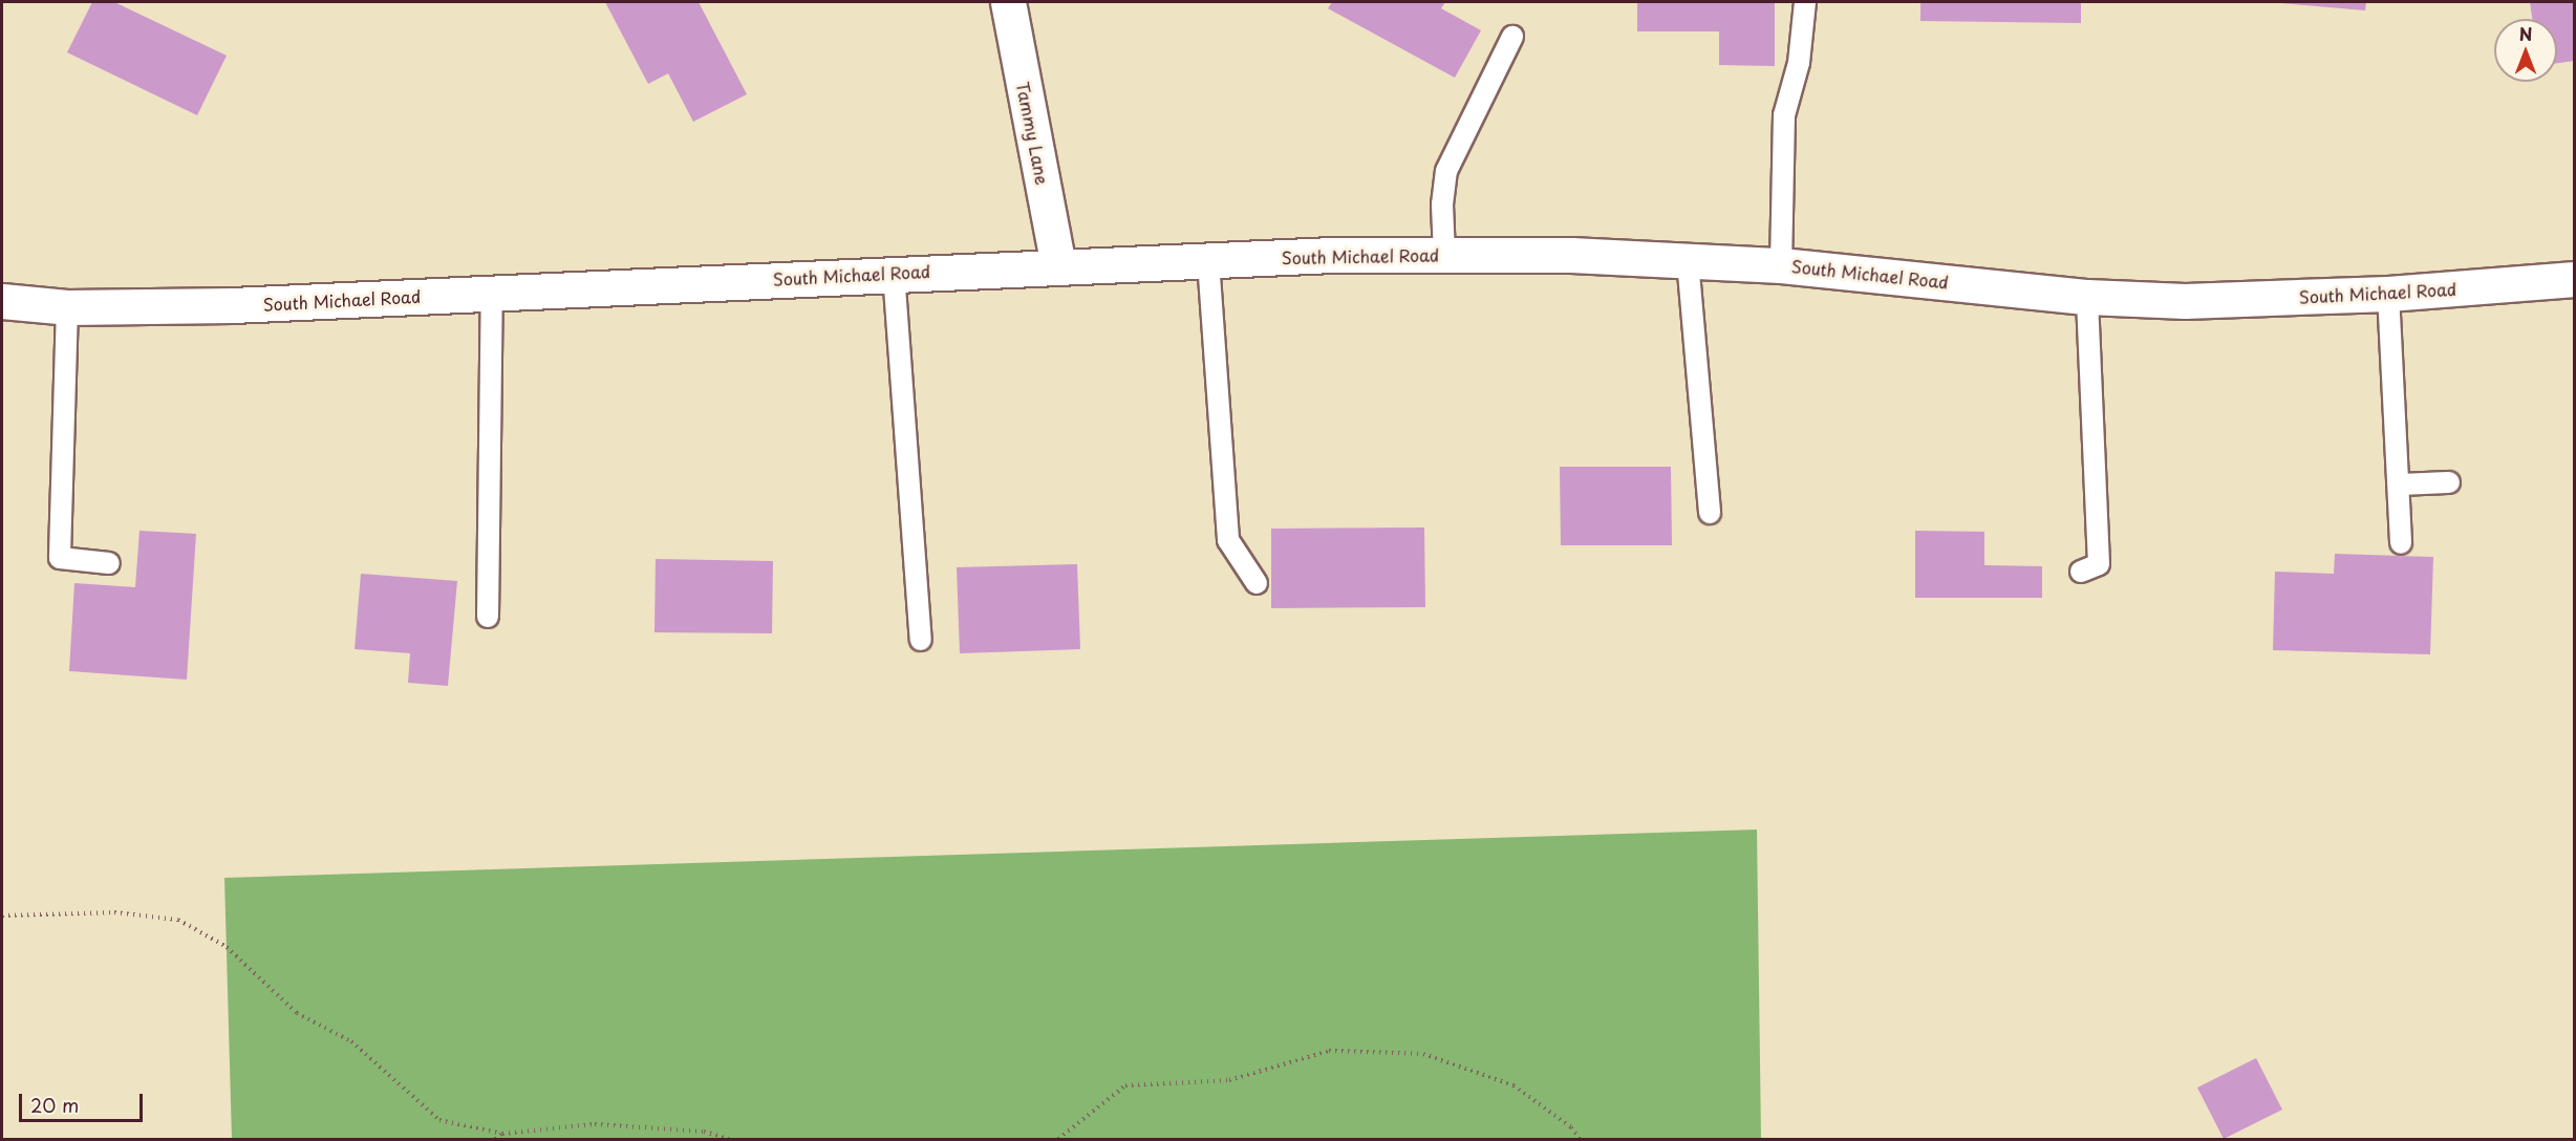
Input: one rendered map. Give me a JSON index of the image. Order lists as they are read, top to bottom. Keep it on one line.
{"streets":{"street":["Tammy Lane","South Michael Road"]},"crossings":[["Tammy Lane","South Michael Road"]],"scale_bar":"20 m","north":"top"}
